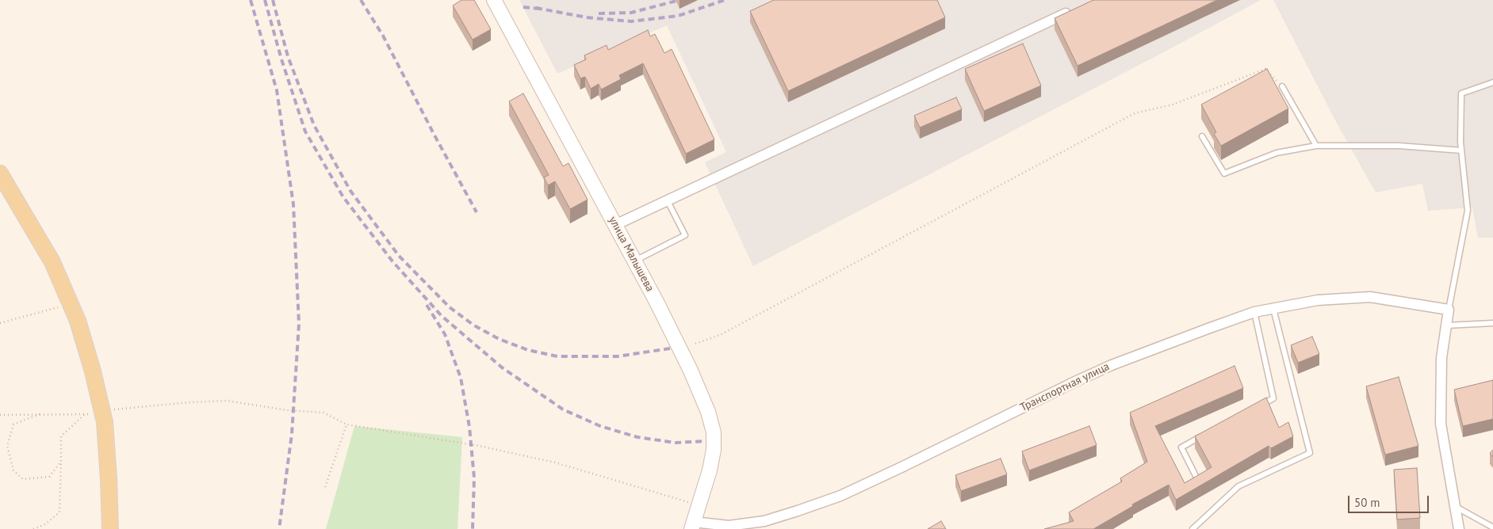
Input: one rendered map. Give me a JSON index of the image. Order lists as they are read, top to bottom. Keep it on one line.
{"streets":{"main road":["улица Малышева"],"street":["Транспортная улица"]},"crossings":[["улица Малышева","Транспортная улица"]],"scale_bar":"50 m"}
